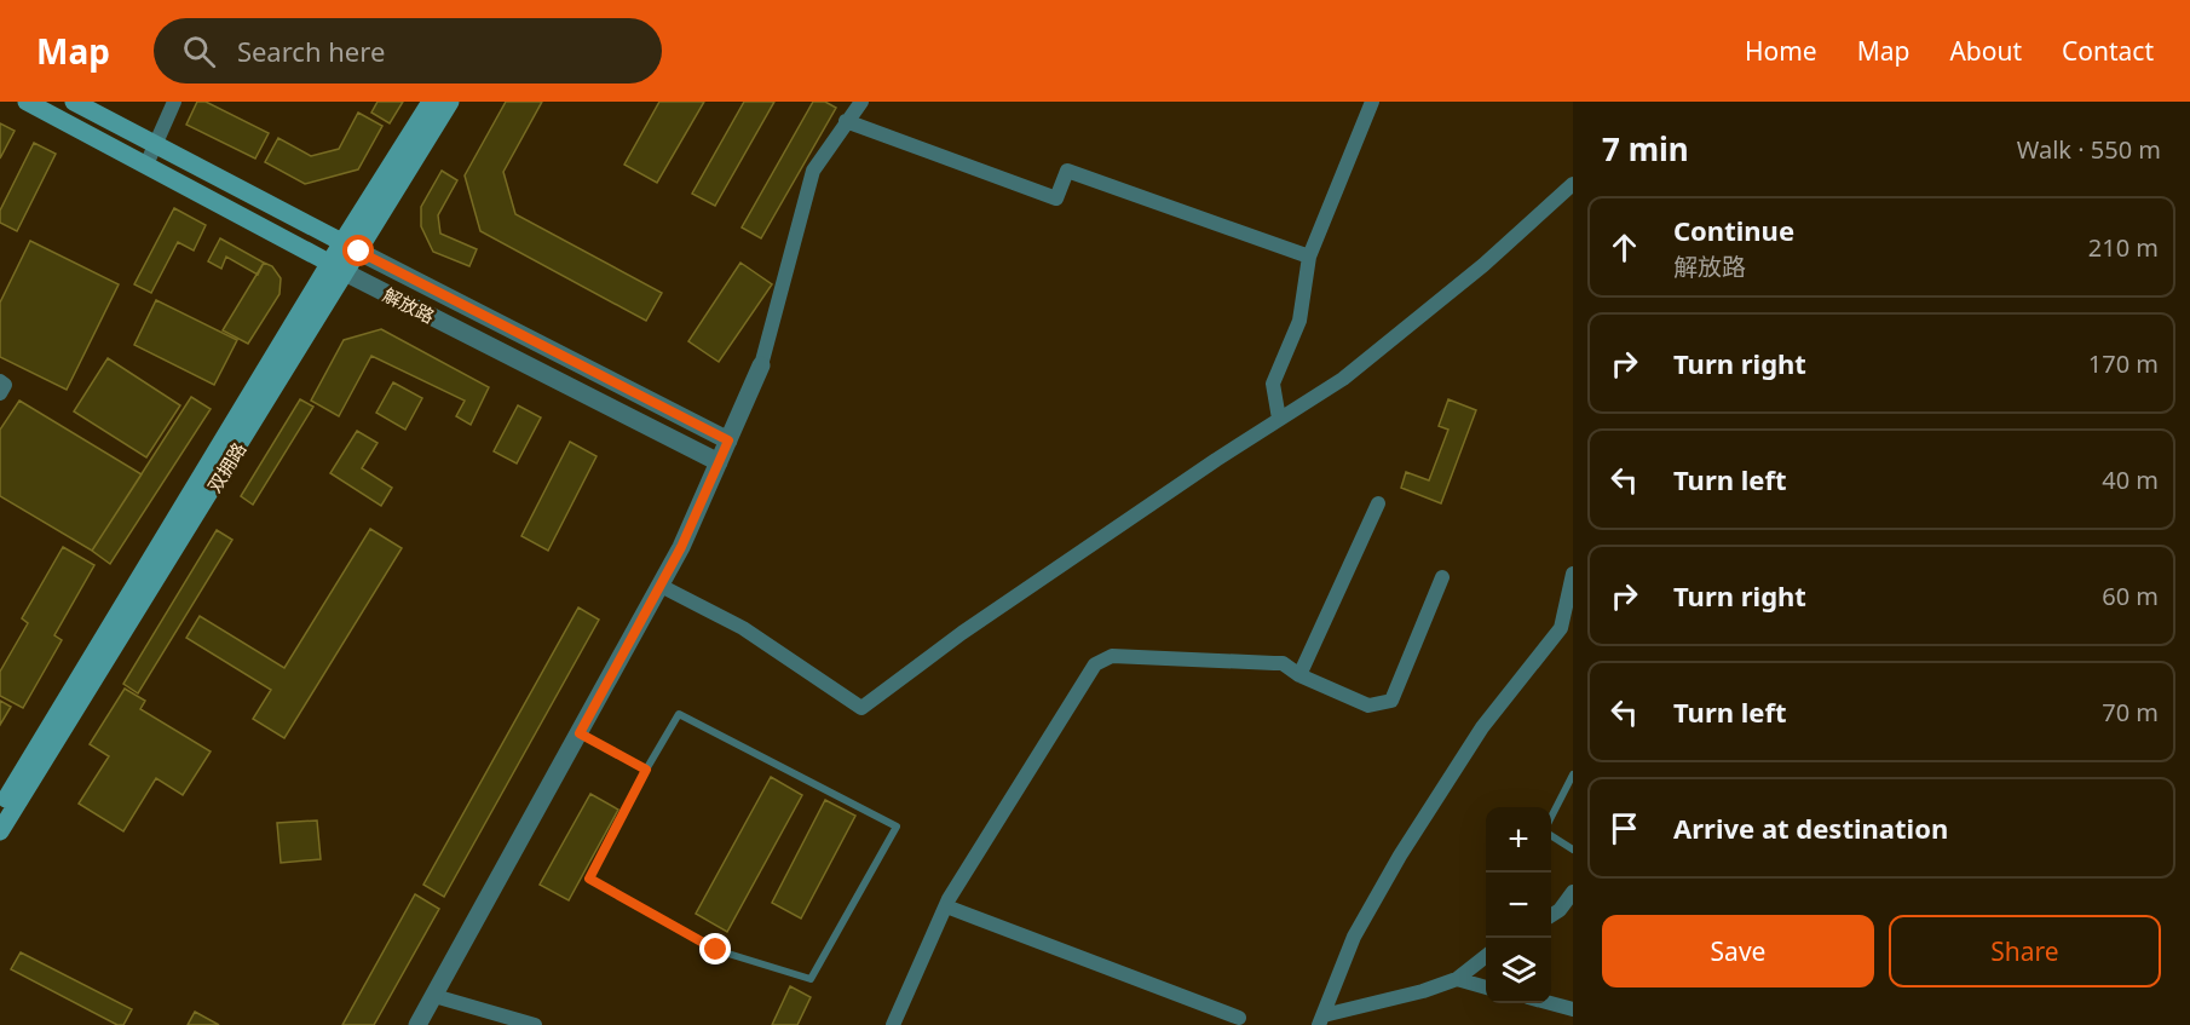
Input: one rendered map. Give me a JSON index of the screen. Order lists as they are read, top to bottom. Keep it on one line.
{"streets":{"main road":["解放路","双拥路"]},"crossings":[["解放路","双拥路"]],"page":{"header":"Map","search":"Search here","nav":["Home","Map","About","Contact"],"heading":["7 min","Walk · 550 m"],"list":[["Continue","解放路","210 m"],["Turn right","170 m"],["Turn left","40 m"],["Turn right","60 m"],["Turn left","70 m"],"Arrive at destination"],"map_buttons":["+","−"],"buttons":["Save","Share"]}}
